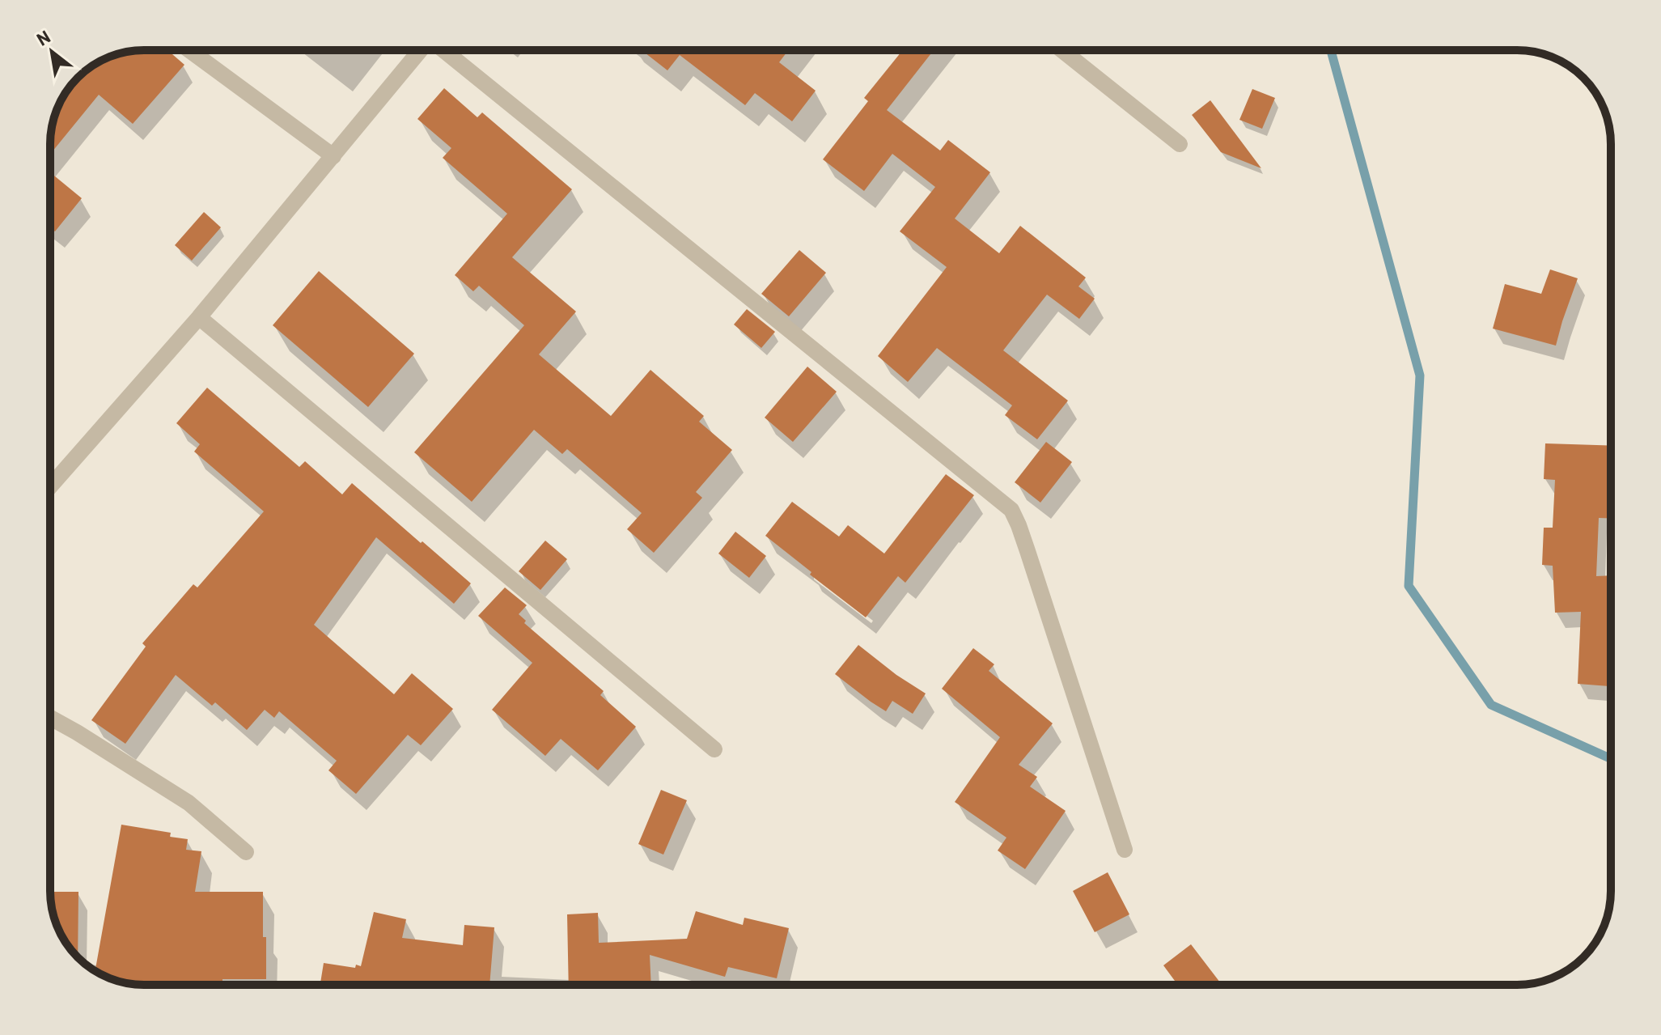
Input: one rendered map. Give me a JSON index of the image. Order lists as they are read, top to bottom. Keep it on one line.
{"north":"top left"}
